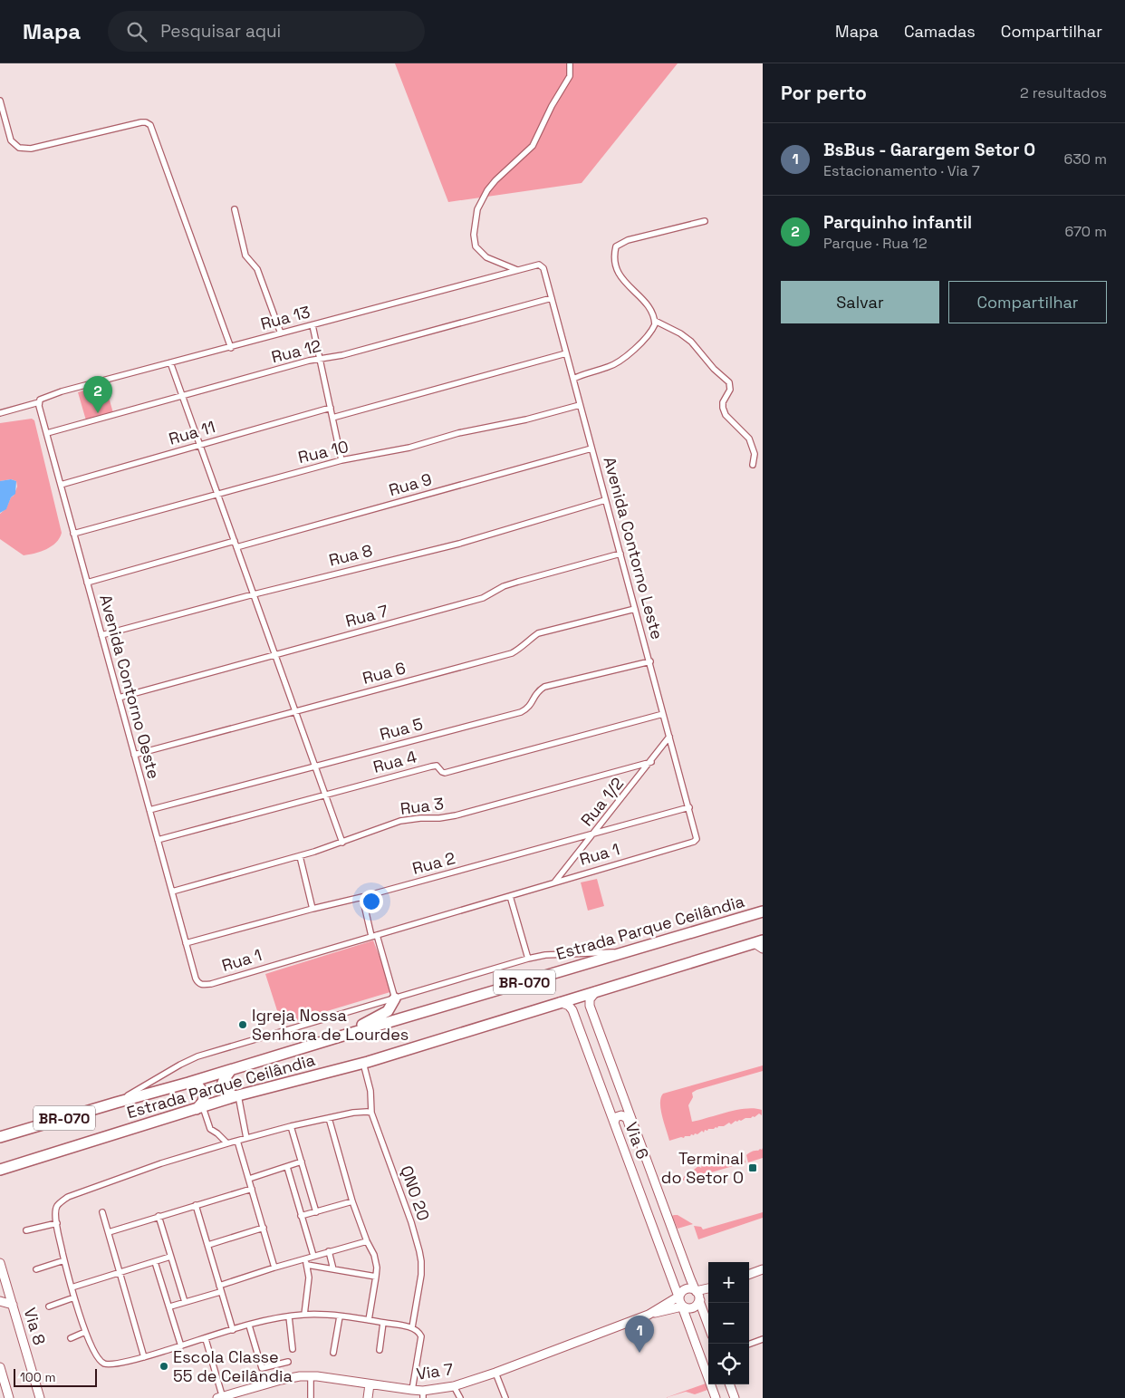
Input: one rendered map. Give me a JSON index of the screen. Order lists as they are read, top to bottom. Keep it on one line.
{"streets":{"highway":["Estrada Parque Ceilândia","BR-070"],"main road":["Via 6","Via 8","Via 7"],"street":["Rua 13","Rua 12","Rua 11","Rua 10","Rua 9","Avenida Contorno Leste","Rua 8","Rua 7","Rua 6","Avenida Contorno Oeste","Rua 5","Rua 4","Rua 1/2","Rua 3","Rua 1","Rua 2","QNO 20"]},"crossings":[["Rua 13","Avenida Contorno Leste"],["Rua 13","Avenida Contorno Oeste"],["Rua 12","Avenida Contorno Leste"],["Rua 12","Avenida Contorno Oeste"],["Rua 11","Avenida Contorno Oeste"],["Rua 10","Avenida Contorno Leste"],["Rua 10","Avenida Contorno Oeste"],["Rua 9","Avenida Contorno Leste"],["Avenida Contorno Leste","Rua 8"],["Avenida Contorno Leste","Rua 7"],["Avenida Contorno Leste","Rua 6"],["Avenida Contorno Leste","Rua 5"],["Avenida Contorno Leste","Rua 4"],["Avenida Contorno Leste","Rua 1/2"],["Avenida Contorno Leste","Rua 1"],["Avenida Contorno Leste","Rua 2"],["Rua 8","Avenida Contorno Oeste"],["Rua 7","Avenida Contorno Oeste"],["Rua 6","Avenida Contorno Oeste"],["Avenida Contorno Oeste","Rua 5"],["Avenida Contorno Oeste","Rua 4"],["Avenida Contorno Oeste","Rua 3"],["Avenida Contorno Oeste","Rua 1"],["Avenida Contorno Oeste","Rua 2"],["Rua 1/2","Rua 3"],["Rua 1/2","Rua 1"],["Rua 1/2","Rua 2"],["Estrada Parque Ceilândia","Via 6"],["Estrada Parque Ceilândia","QNO 20"],["Via 6","Via 7"]],"places":{"other":["Igreja Nossa Senhora de Lourdes","Escola Classe 55 de Ceilândia"],"transit":["Terminal do Setor O"]},"scale_bar":"100 m","page":{"header":"Mapa","search":"Pesquisar aqui","nav":["Mapa","Camadas","Compartilhar"],"heading":["Por perto","2 resultados"],"list":[{"mark":"1","name":"BsBus - Garargem Setor O","note":"Estacionamento · Via 7","value":"630 m"},{"mark":"2","name":"Parquinho infantil","note":"Parque · Rua 12","value":"670 m"}],"buttons":["Salvar","Compartilhar"],"pins":["2","1"],"map_buttons":["+","−"],"scale":"100 m"}}
